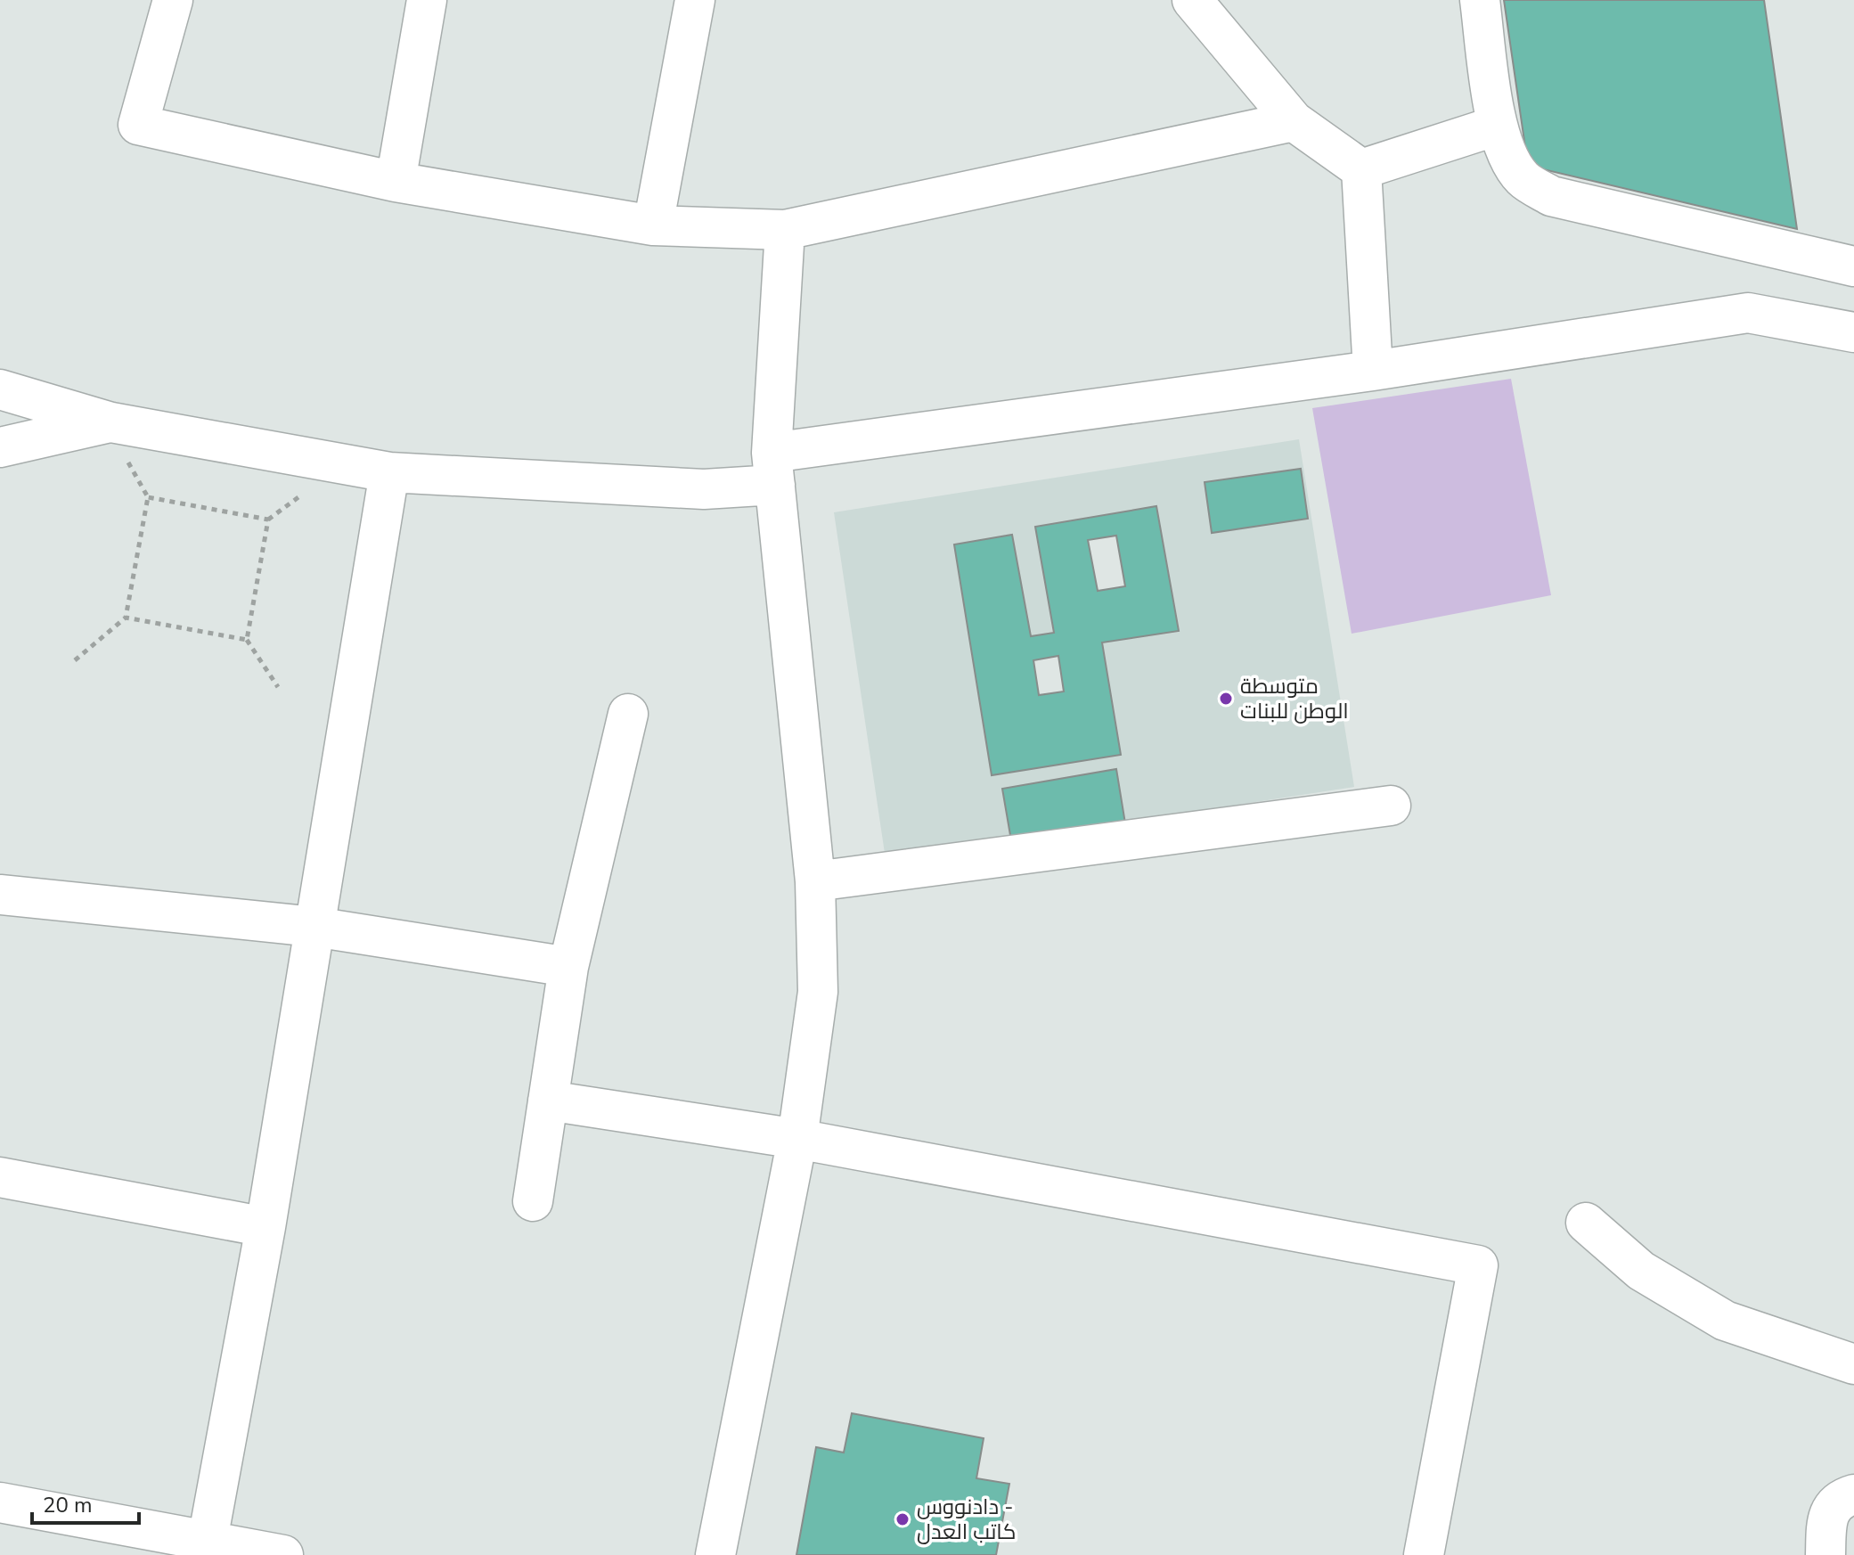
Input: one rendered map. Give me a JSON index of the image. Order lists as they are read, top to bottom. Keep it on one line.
{"places":["متوسطة الوطن للبنات","دادنووس - کاتب العدل"],"scale_bar":"20 m"}
